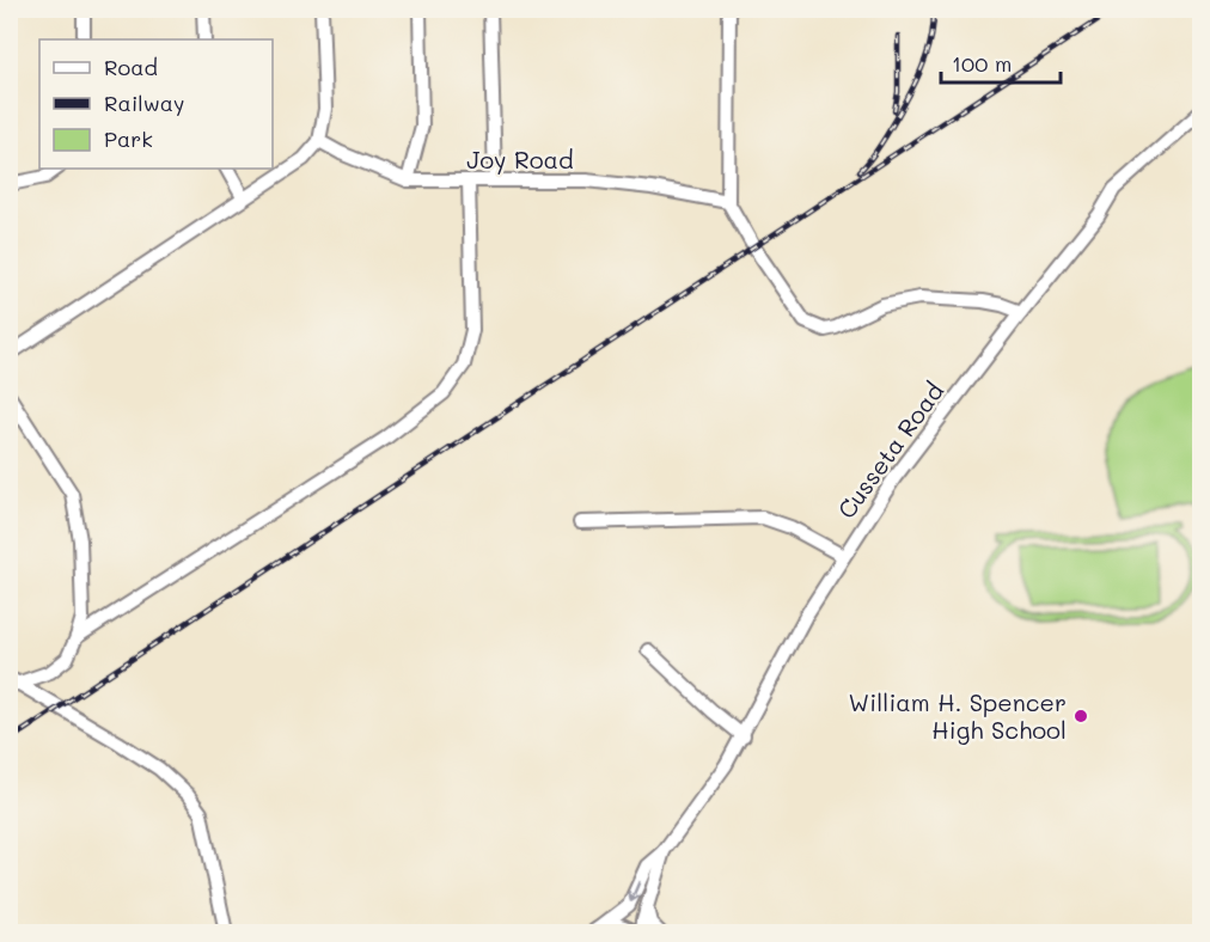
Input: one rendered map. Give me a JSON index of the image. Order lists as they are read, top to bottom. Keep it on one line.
{"streets":{"street":["Joy Road","Cusseta Road"]},"places":["William H. Spencer High School"],"legend":["Road","Railway","Park"],"scale_bar":"100 m"}
